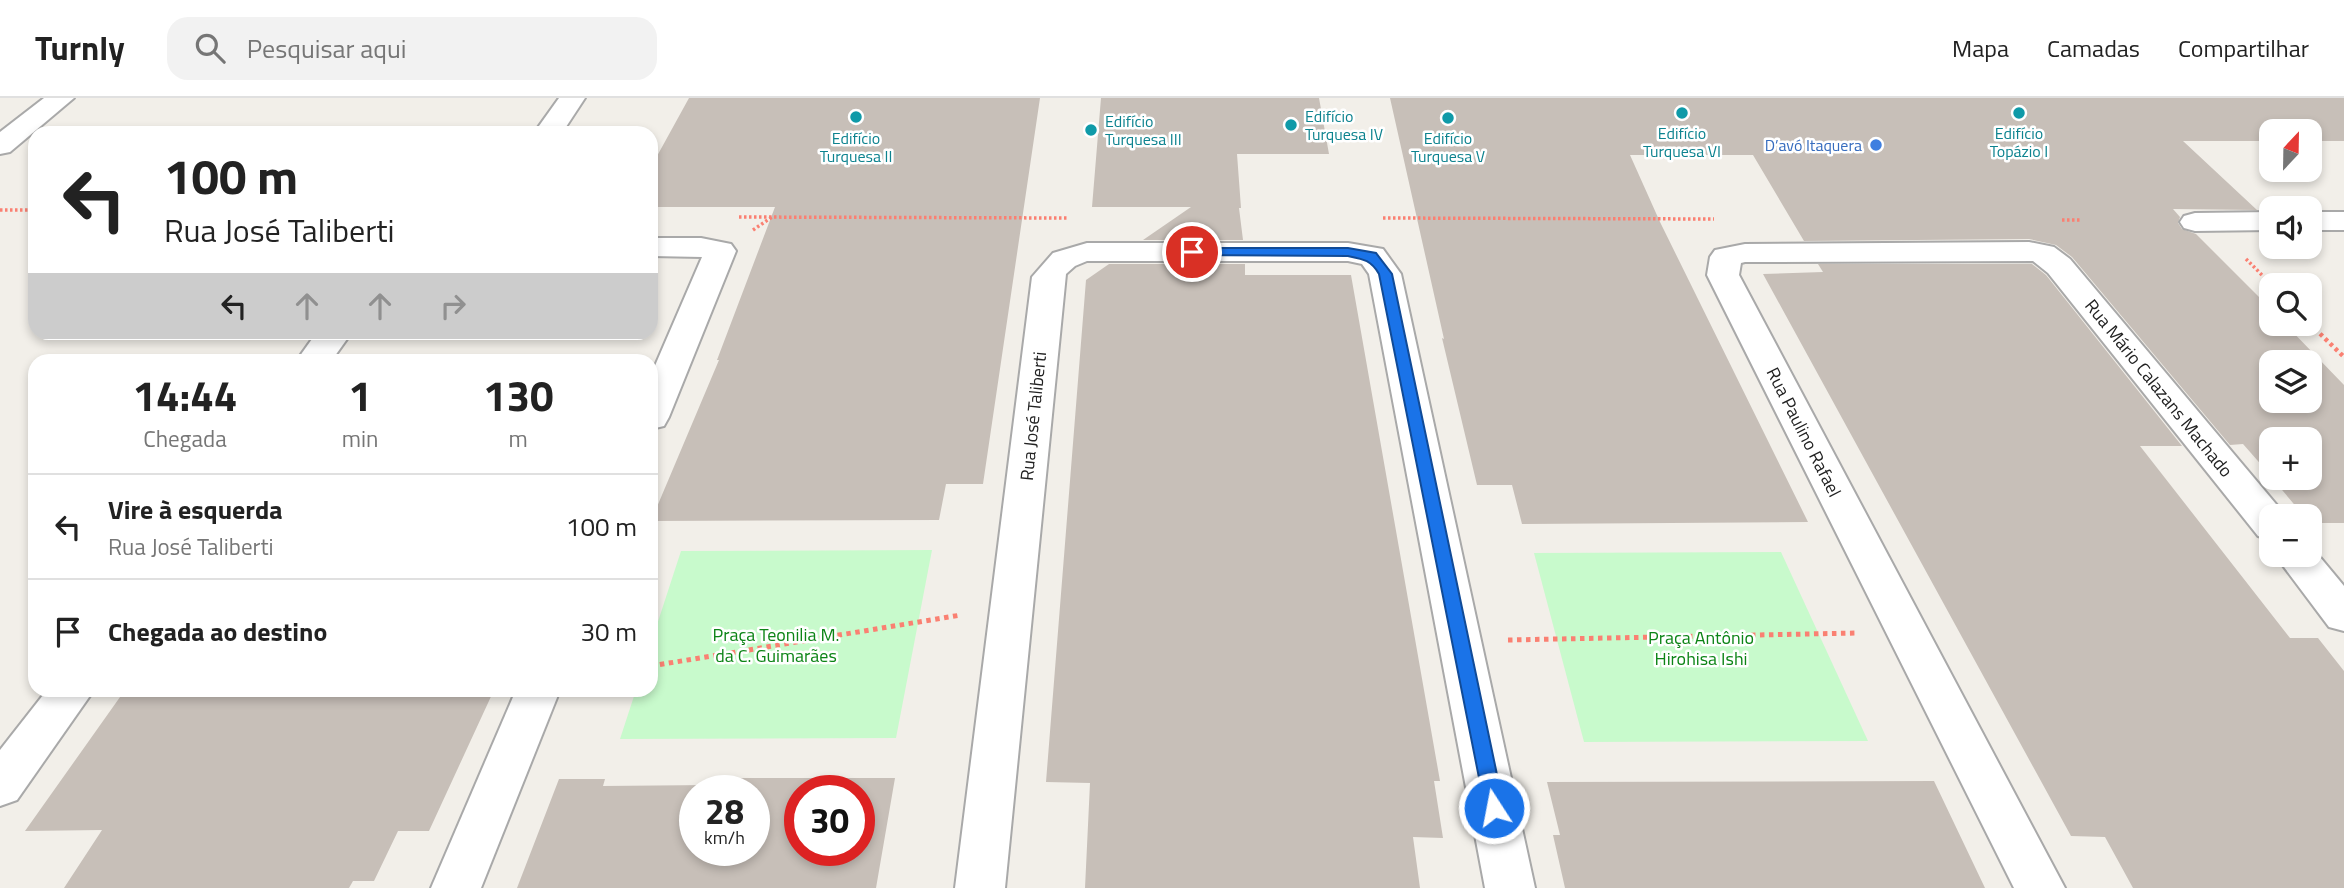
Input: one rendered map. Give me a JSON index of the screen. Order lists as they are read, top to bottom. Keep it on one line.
{"streets":{"street":["Rua Mário Calazans Machado","Rua José Taliberti","Rua Paulino Rafael"]},"crossings":[["Rua Mário Calazans Machado","Rua Paulino Rafael"]],"parks":["Praça Teonilia M. da C. Guimarães","Praça Antônio Hirohisa Ishi"],"places":["Edifício Turquesa VI","Edifício Topázio I","Edifício Turquesa II","Edifício Turquesa V","Edifício Turquesa IV","Edifício Turquesa III","D’avó Itaquera"],"north":"top","page":{"header":"Turnly","search":"Pesquisar aqui","nav":["Mapa","Camadas","Compartilhar"],"map_buttons":["+","−"],"turn":["100 m","Rua José Taliberti"],"eta":["14:44","Chegada","1","min","130","m"],"list":[{"name":"Vire à esquerda","note":"Rua José Taliberti","value":"100 m"},{"name":"Chegada ao destino","value":"30 m"}],"speed":"28 km/h","limit":"30"}}
